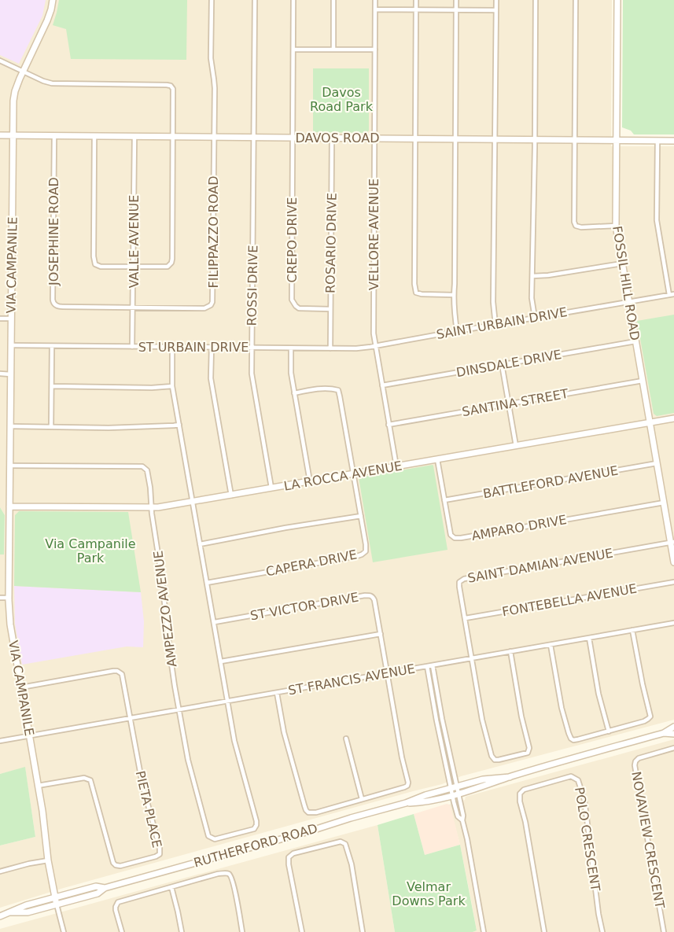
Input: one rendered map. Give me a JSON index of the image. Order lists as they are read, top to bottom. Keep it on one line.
{"streets":{"street":["DAVOS ROAD","JOSEPHINE ROAD","FILIPPAZZO ROAD","VELLORE AVENUE","CREPO DRIVE","VALLE AVENUE","ROSARIO DRIVE","VIA CAMPANILE","FOSSIL HILL ROAD","ROSSI DRIVE","SAINT URBAIN DRIVE","ST URBAIN DRIVE","DINSDALE DRIVE","SANTINA STREET","LA ROCCA AVENUE","BATTLEFORD AVENUE","AMPARO DRIVE","CAPERA DRIVE","SAINT DAMIAN AVENUE","FONTEBELLA AVENUE","ST VICTOR DRIVE","AMPEZZO AVENUE","ST FRANCIS AVENUE","PIETA PLACE","POLO CRESCENT","NOVAVIEW CRESCENT","RUTHERFORD ROAD"]},"crossings":[["DAVOS ROAD","JOSEPHINE ROAD"],["DAVOS ROAD","FILIPPAZZO ROAD"],["DAVOS ROAD","VELLORE AVENUE"],["DAVOS ROAD","CREPO DRIVE"],["DAVOS ROAD","VALLE AVENUE"],["DAVOS ROAD","ROSARIO DRIVE"],["DAVOS ROAD","VIA CAMPANILE"],["DAVOS ROAD","FOSSIL HILL ROAD"],["DAVOS ROAD","ROSSI DRIVE"],["JOSEPHINE ROAD","FILIPPAZZO ROAD"],["JOSEPHINE ROAD","VALLE AVENUE"],["FILIPPAZZO ROAD","VALLE AVENUE"],["VELLORE AVENUE","SAINT URBAIN DRIVE"],["VELLORE AVENUE","ST URBAIN DRIVE"],["VELLORE AVENUE","DINSDALE DRIVE"],["VELLORE AVENUE","SANTINA STREET"],["VELLORE AVENUE","LA ROCCA AVENUE"],["CREPO DRIVE","ROSARIO DRIVE"],["VALLE AVENUE","ST URBAIN DRIVE"],["ROSARIO DRIVE","ST URBAIN DRIVE"],["VIA CAMPANILE","ST URBAIN DRIVE"],["VIA CAMPANILE","LA ROCCA AVENUE"],["VIA CAMPANILE","AMPEZZO AVENUE"],["VIA CAMPANILE","ST FRANCIS AVENUE"],["VIA CAMPANILE","PIETA PLACE"],["VIA CAMPANILE","RUTHERFORD ROAD"],["FOSSIL HILL ROAD","SAINT URBAIN DRIVE"],["FOSSIL HILL ROAD","DINSDALE DRIVE"],["FOSSIL HILL ROAD","SANTINA STREET"],["FOSSIL HILL ROAD","LA ROCCA AVENUE"],["FOSSIL HILL ROAD","BATTLEFORD AVENUE"],["FOSSIL HILL ROAD","AMPARO DRIVE"],["FOSSIL HILL ROAD","SAINT DAMIAN AVENUE"],["ROSSI DRIVE","ST URBAIN DRIVE"],["ROSSI DRIVE","LA ROCCA AVENUE"],["SAINT URBAIN DRIVE","ST URBAIN DRIVE"],["LA ROCCA AVENUE","AMPARO DRIVE"],["LA ROCCA AVENUE","CAPERA DRIVE"],["LA ROCCA AVENUE","AMPEZZO AVENUE"],["BATTLEFORD AVENUE","AMPARO DRIVE"],["SAINT DAMIAN AVENUE","FONTEBELLA AVENUE"],["SAINT DAMIAN AVENUE","ST FRANCIS AVENUE"],["ST VICTOR DRIVE","ST FRANCIS AVENUE"],["AMPEZZO AVENUE","ST FRANCIS AVENUE"],["ST FRANCIS AVENUE","PIETA PLACE"]],"parks":["Davos Road Park","Via Campanile Park","Velmar Downs Park"]}
